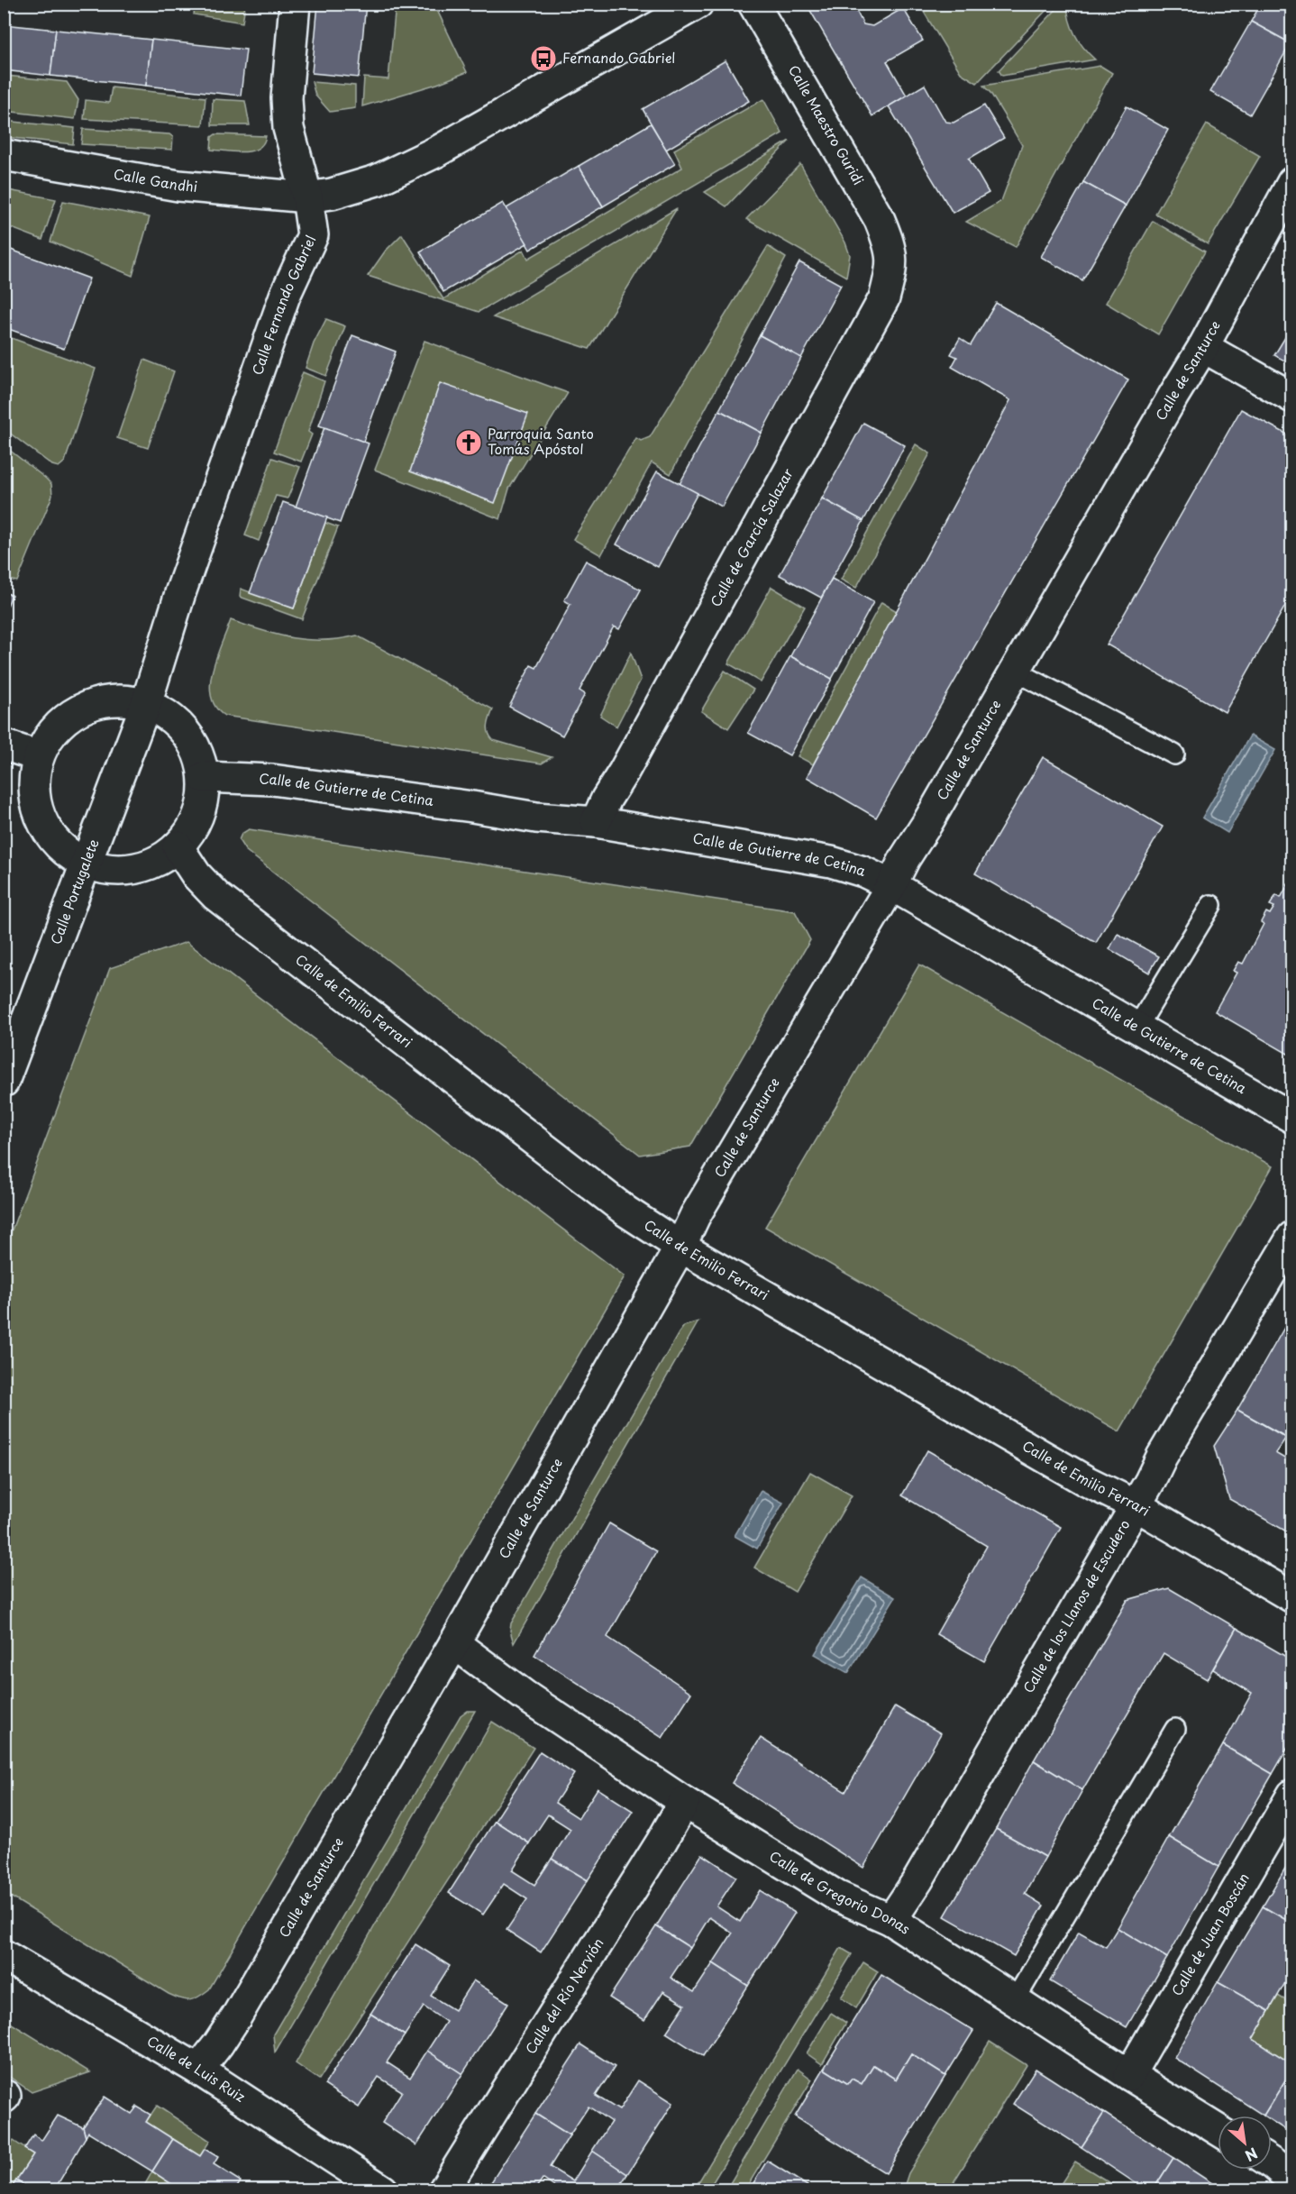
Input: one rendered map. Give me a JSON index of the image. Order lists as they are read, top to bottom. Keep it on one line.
{"streets":{"street":["Calle Maestro Guridi","Calle Gandhi","Calle Fernando Gabriel","Calle de Santurce","Calle de García Salazar","Calle de Gutierre de Cetina","Calle Portugalete","Calle de Emilio Ferrari","Calle de los Llanos de Escudero","Calle de Gregorio Donas","Calle de Juan Boscán","Calle del Río Nervión","Calle de Luis Ruiz"]},"crossings":[["Calle Maestro Guridi","Calle de García Salazar"],["Calle Gandhi","Calle Fernando Gabriel"],["Calle Fernando Gabriel","Calle Portugalete"],["Calle de Santurce","Calle de Gutierre de Cetina"],["Calle de Santurce","Calle de Emilio Ferrari"],["Calle de Santurce","Calle de Gregorio Donas"],["Calle de Santurce","Calle de Luis Ruiz"],["Calle de García Salazar","Calle de Gutierre de Cetina"],["Calle de Emilio Ferrari","Calle de los Llanos de Escudero"],["Calle de los Llanos de Escudero","Calle de Gregorio Donas"],["Calle de Gregorio Donas","Calle de Juan Boscán"],["Calle de Gregorio Donas","Calle del Río Nervión"]],"places":{"bus stop":["Fernando Gabriel"],"church":["Parroquia Santo Tomás Apóstol"]},"north":"bottom right"}
